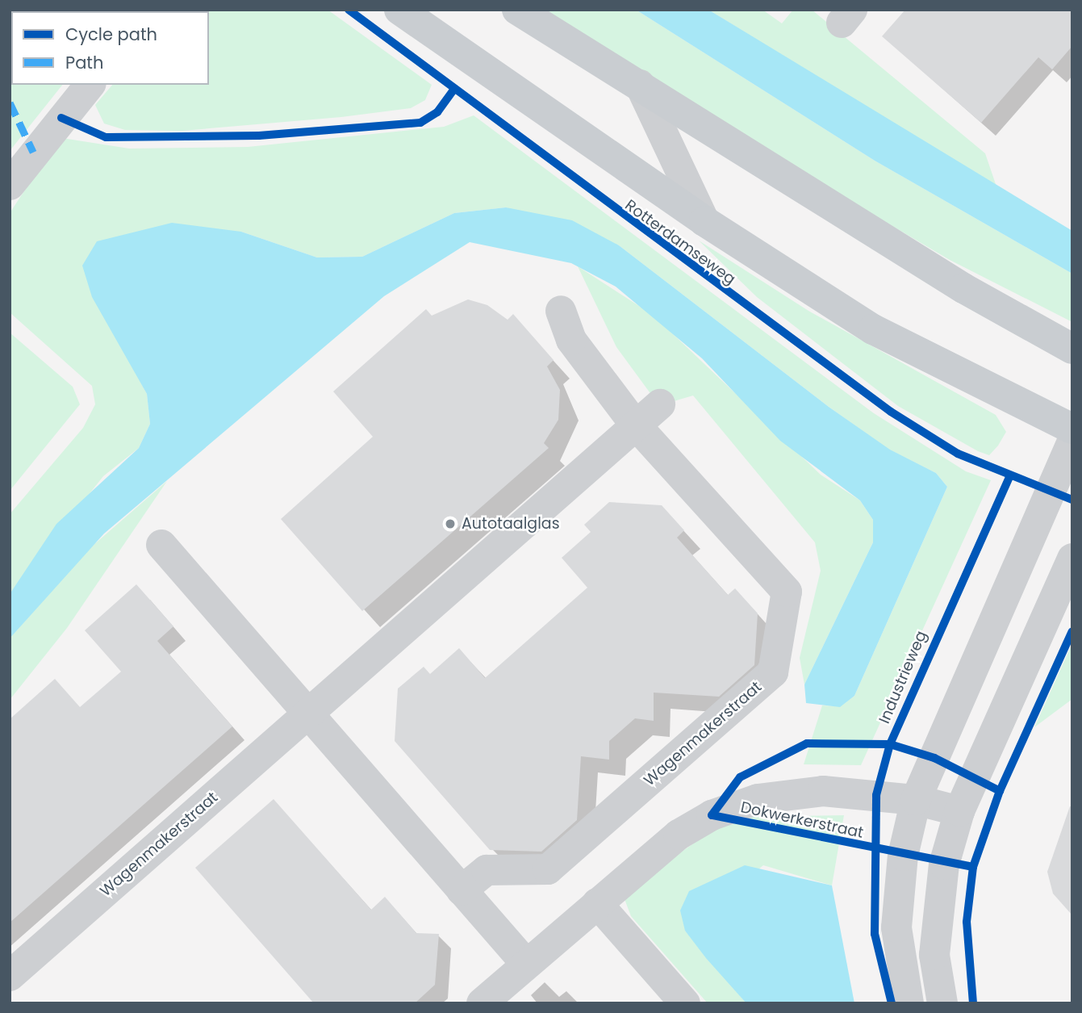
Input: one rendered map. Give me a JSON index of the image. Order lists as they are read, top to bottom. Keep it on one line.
{"streets":{"main road":["Rotterdamseweg"],"street":["Wagenmakerstraat","Dokwerkerstraat"],"cycle path":["Industrieweg"]},"places":["Autotaalglas"],"legend":["Cycle path","Path"]}
